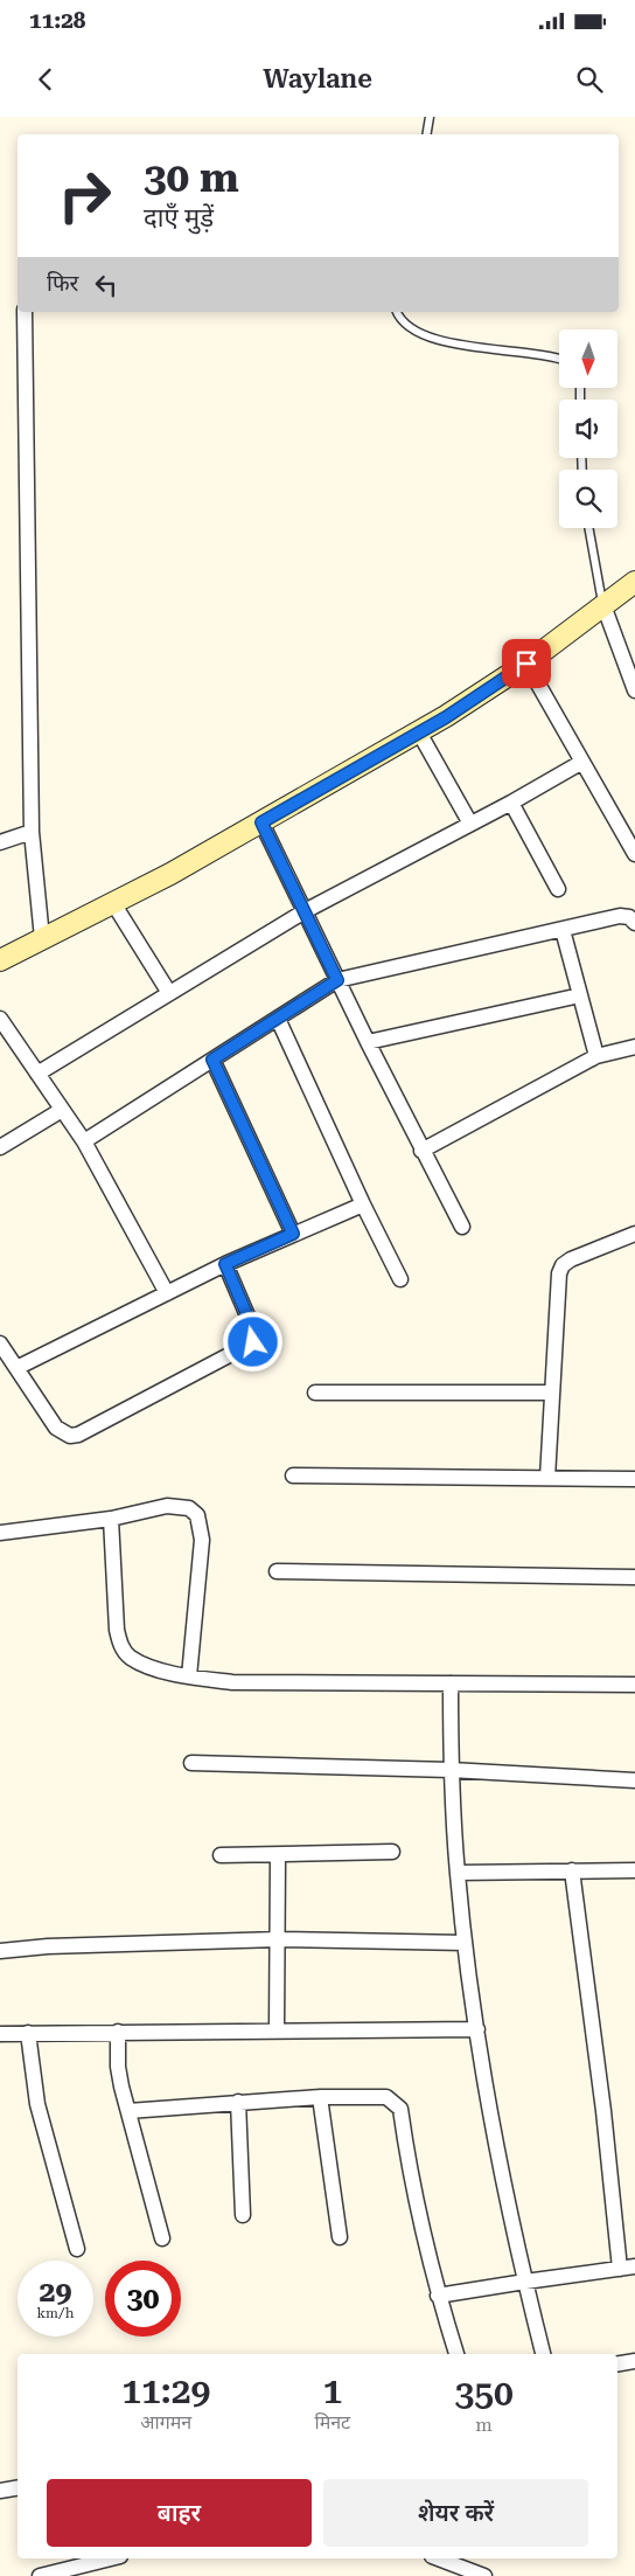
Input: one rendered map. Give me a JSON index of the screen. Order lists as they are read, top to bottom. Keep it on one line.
{"north":"bottom","page":{"status":"11:28","header":"Waylane","turn":["30 m","दाएँ मुड़ें"],"then":"फिर","speed":"29 km/h","limit":"30","eta":["11:29","आगमन","1","मिनट","350","m"],"buttons":["बाहर","शेयर करें"]}}
